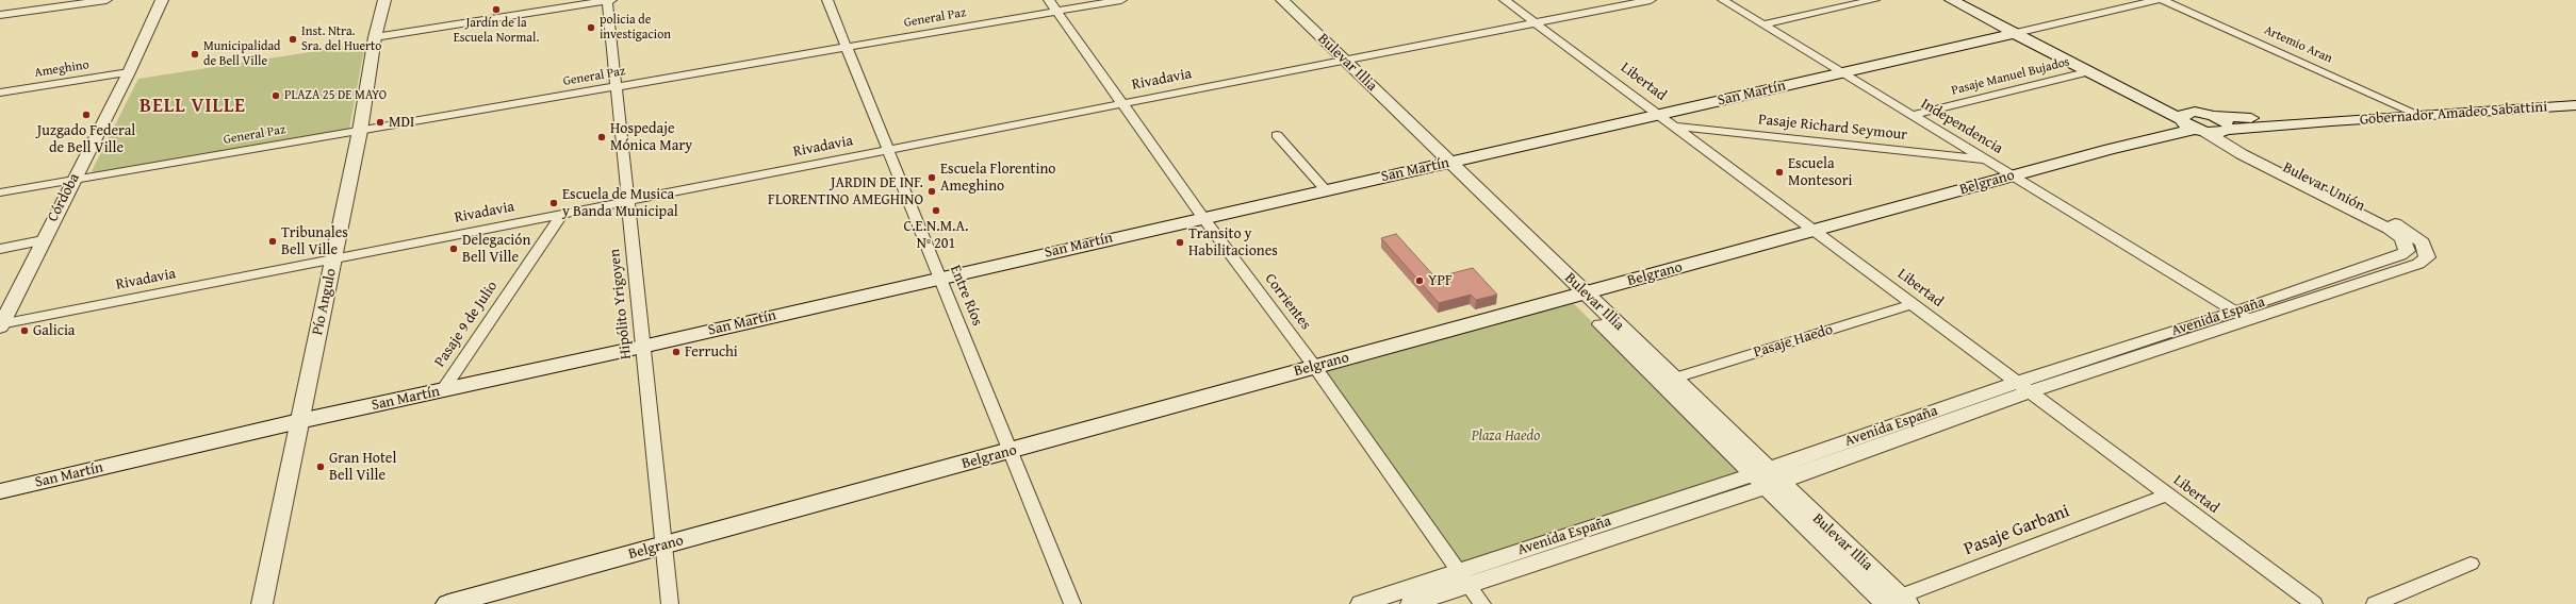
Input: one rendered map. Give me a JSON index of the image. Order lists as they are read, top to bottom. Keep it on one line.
{"streets":{"main road":["San Martín","Gobernador Amadeo Sabattini","Belgrano","Bulevar Unión"],"street":["General Paz","Artemio Aran","Bulevar Illia","Ameghino","Pasaje Manuel Bujados","Rivadavia","Libertad","Independencia","Pasaje Richard Seymour","Córdoba","Entre Ríos","Pío Angulo","Corrientes","Hipólito Yrigoyen","Avenida España","Pasaje 9 de Julio","Pasaje Haedo","Pasaje Garbani"]},"crossings":[["General Paz","Córdoba"],["General Paz","Entre Ríos"],["General Paz","Pío Angulo"],["General Paz","Corrientes"],["General Paz","Hipólito Yrigoyen"],["Artemio Aran","Gobernador Amadeo Sabattini"],["Bulevar Illia","Rivadavia"],["Bulevar Illia","San Martín"],["Bulevar Illia","Belgrano"],["Bulevar Illia","Avenida España"],["Bulevar Illia","Pasaje Haedo"],["Bulevar Illia","Pasaje Garbani"],["Ameghino","Córdoba"],["Pasaje Manuel Bujados","Independencia"],["Pasaje Manuel Bujados","Bulevar Unión"],["Rivadavia","Libertad"],["Rivadavia","Córdoba"],["Rivadavia","Entre Ríos"],["Rivadavia","Pío Angulo"],["Rivadavia","Corrientes"],["Rivadavia","Hipólito Yrigoyen"],["Rivadavia","Pasaje 9 de Julio"],["Libertad","San Martín"],["Libertad","Pasaje Richard Seymour"],["Libertad","Belgrano"],["Libertad","Avenida España"],["Libertad","Pasaje Haedo"],["Libertad","Pasaje Garbani"],["San Martín","Independencia"],["San Martín","Bulevar Unión"],["San Martín","Entre Ríos"],["San Martín","Pío Angulo"],["San Martín","Corrientes"],["San Martín","Hipólito Yrigoyen"],["San Martín","Pasaje 9 de Julio"],["Gobernador Amadeo Sabattini","Belgrano"],["Gobernador Amadeo Sabattini","Bulevar Unión"],["Independencia","Pasaje Richard Seymour"],["Independencia","Belgrano"],["Independencia","Avenida España"],["Belgrano","Bulevar Unión"],["Belgrano","Entre Ríos"],["Belgrano","Corrientes"],["Belgrano","Hipólito Yrigoyen"],["Bulevar Unión","Avenida España"],["Corrientes","Avenida España"]],"districts":["BELL VILLE"],"parks":["Plaza Haedo"],"places":["Jardín de la Escuela Normal.","policia de investigacion","Inst. Ntra. Sra. del Huerto","Municipalidad de Bell Ville","PLAZA 25 DE MAYO","Juzgado Federal de Bell Ville","MDI","Hospedaje Mónica Mary","Escuela Montesori","Escuela Florentino Ameghino","JARDIN DE INF. FLORENTINO AMEGHINO","Escuela de Musica y Banda Municipal","C.E.N.M.A. Nº 201","Tribunales Bell Ville","Transito y Habilitaciones","Delegación Bell Ville","YPF","Galicia","Ferruchi","Gran Hotel Bell Ville"]}
